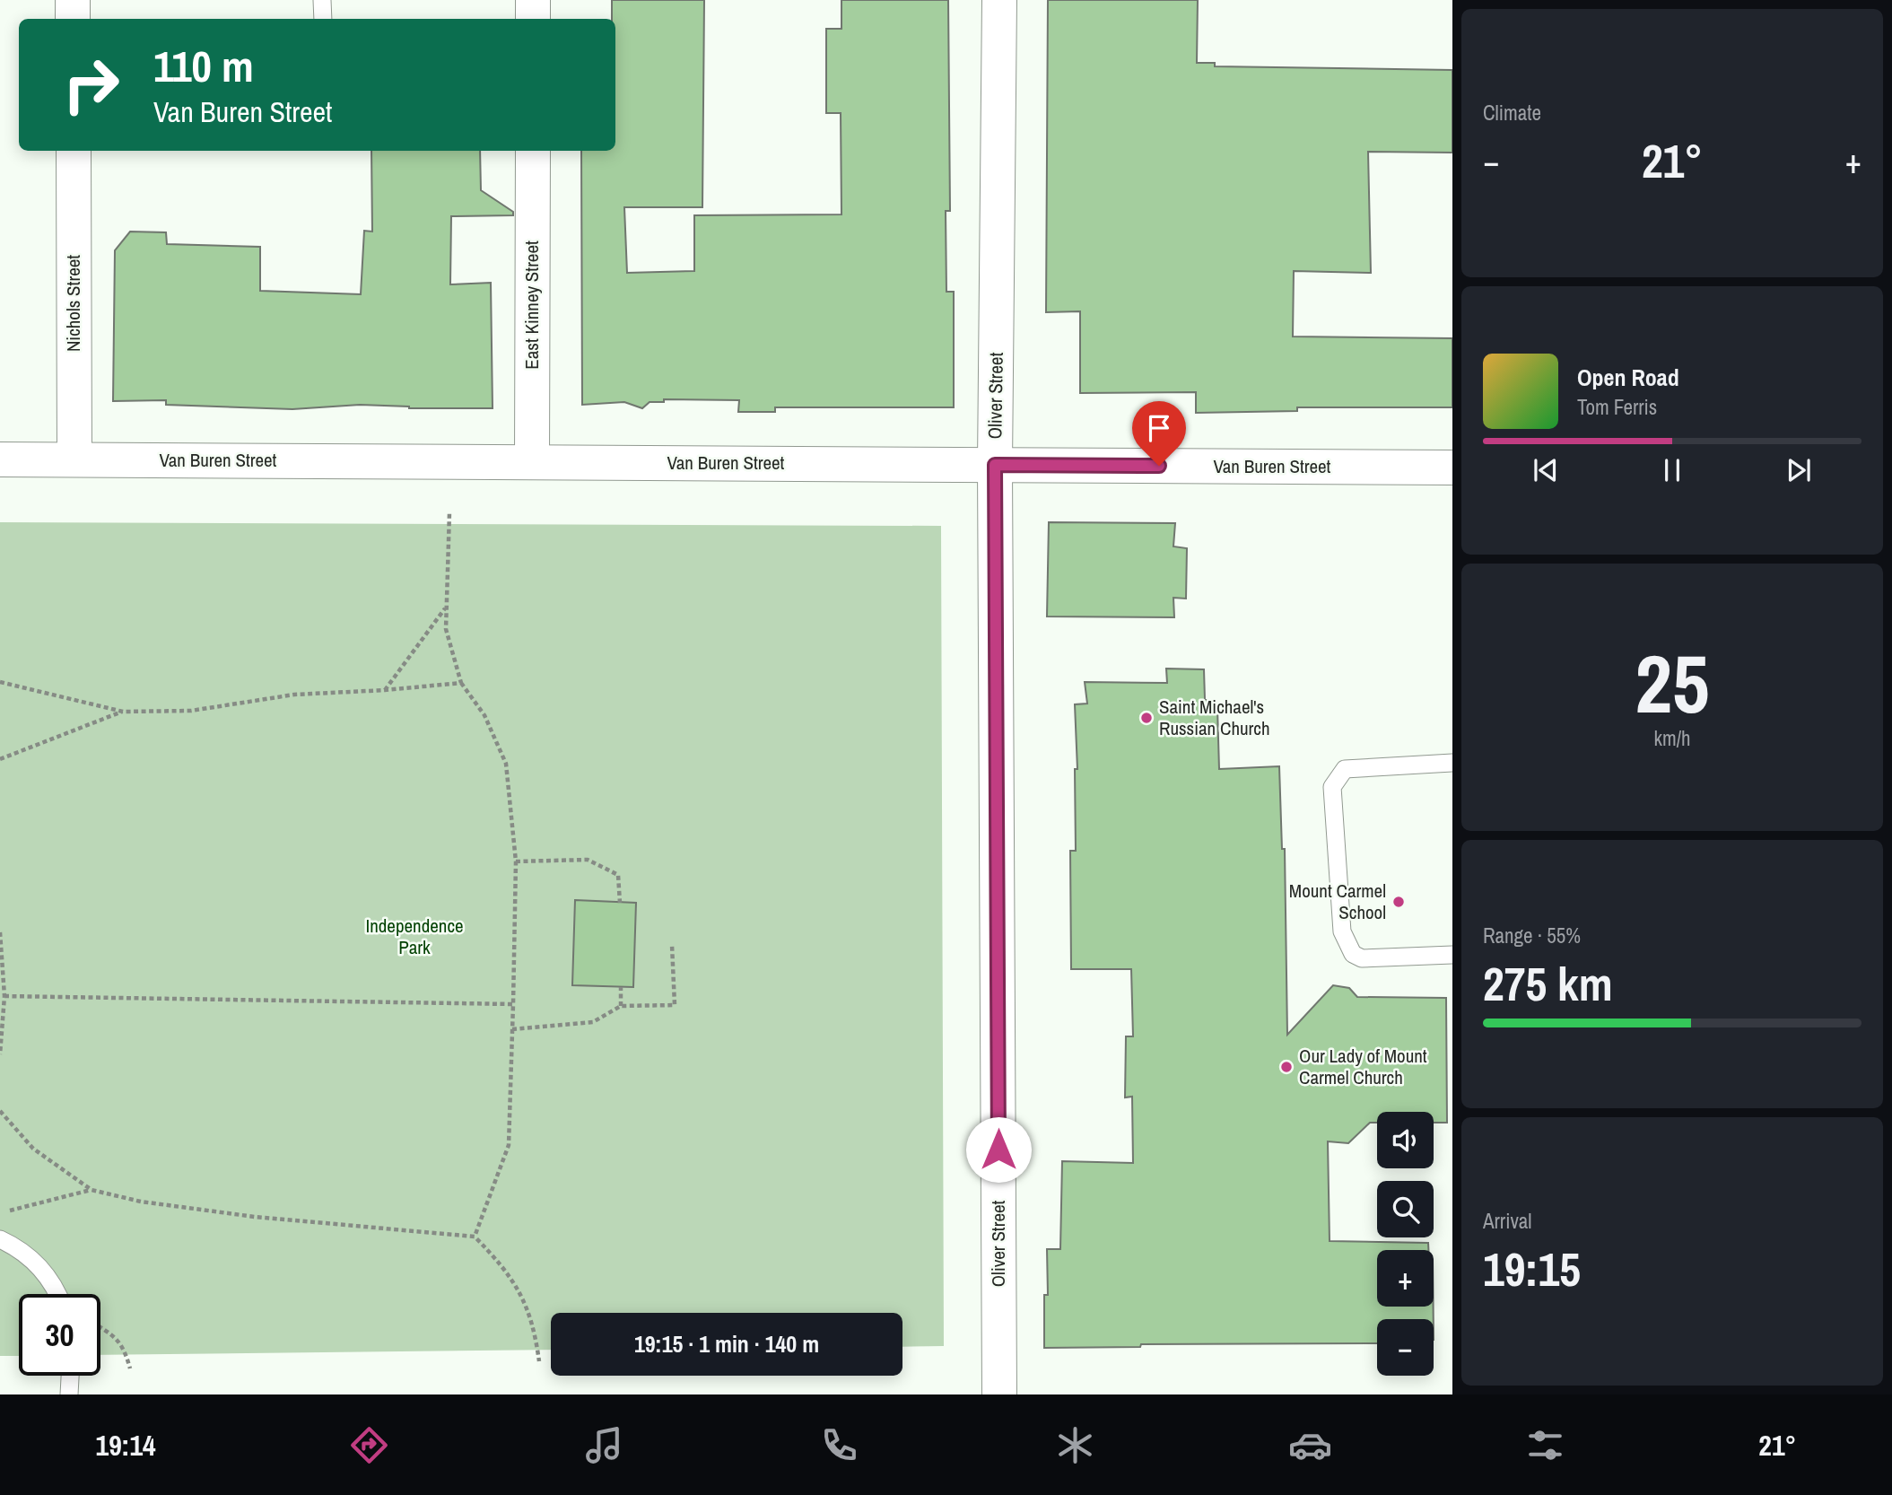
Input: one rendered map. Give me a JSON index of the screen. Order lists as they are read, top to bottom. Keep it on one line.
{"streets":{"street":["Nichols Street","East Kinney Street","Oliver Street","Van Buren Street"]},"crossings":[["Nichols Street","Van Buren Street"],["East Kinney Street","Van Buren Street"],["Oliver Street","Van Buren Street"]],"parks":["Independence Park"],"places":["Saint Michael's Russian Church","Mount Carmel School","Our Lady of Mount Carmel Church"],"page":{"tile":["Climate",["25","km/h"],["Range · 55%","275 km"],["Arrival","19:15"]],"turn":["110 m","Van Buren Street"],"heat":["−","21°","+"],"song":["Open Road","Tom Ferris"],"map_buttons":["+","−"],"limit":"30","trip":"19:15 · 1 min · 140 m","tabs":["19:14","21°"]}}
